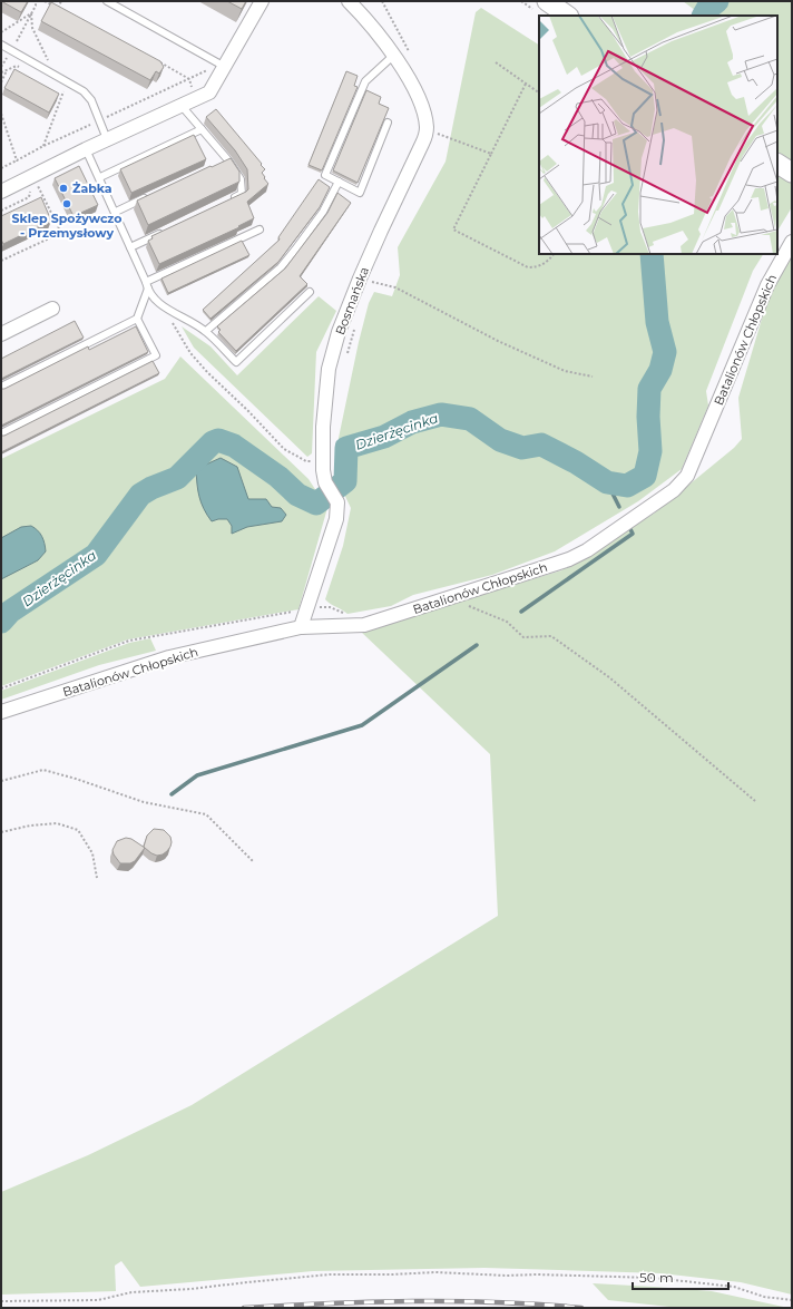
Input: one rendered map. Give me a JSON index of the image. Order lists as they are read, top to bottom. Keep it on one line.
{"streets":{"street":["Bosmańska","Batalionów Chłopskich"]},"crossings":[["Bosmańska","Batalionów Chłopskich"]],"water":["Dzierżęcinka"],"places":["Żabka","Sklep Spożywczo - Przemysłowy"],"scale_bar":"50 m"}
